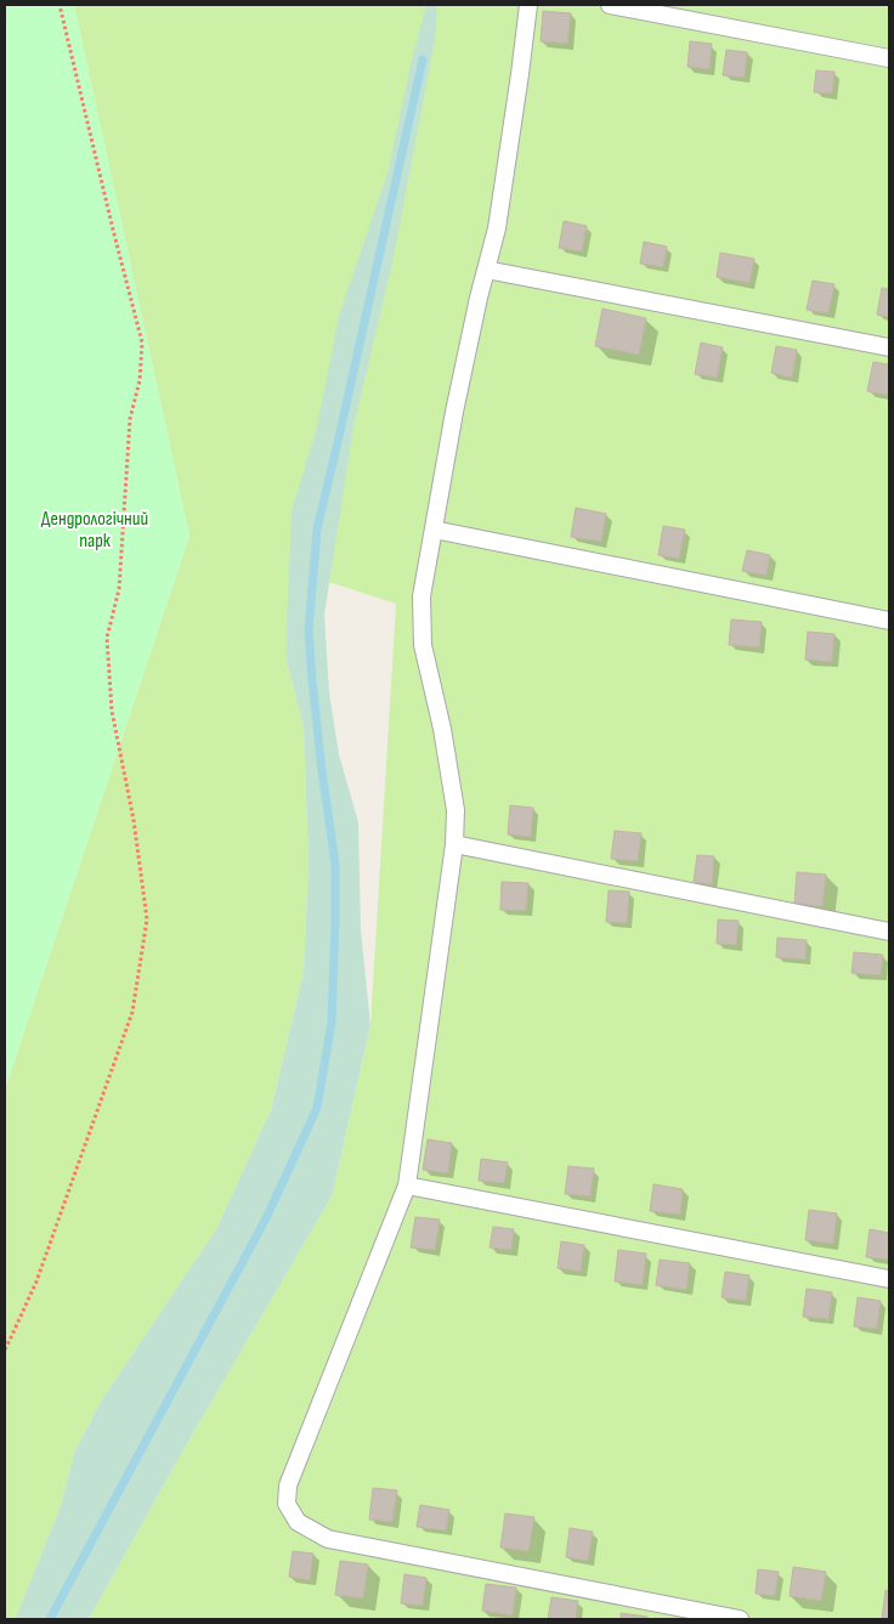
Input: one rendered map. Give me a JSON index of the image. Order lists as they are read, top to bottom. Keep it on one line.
{"parks":["Дендрологічний парк"]}
